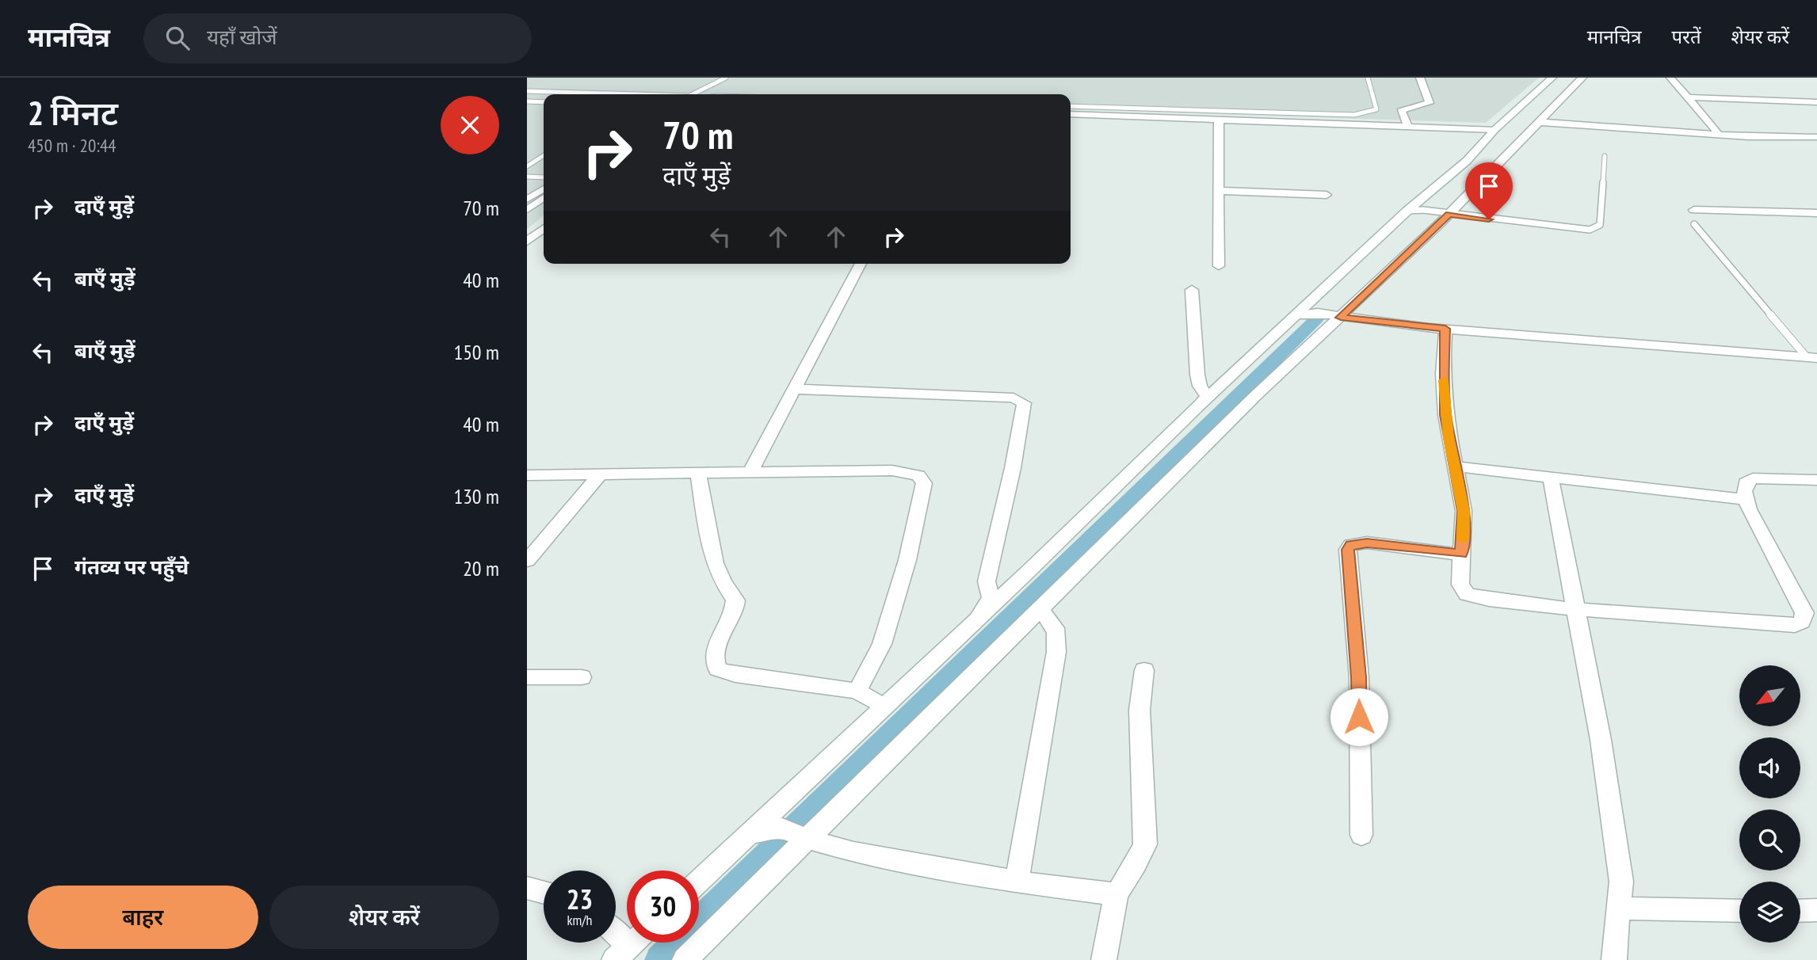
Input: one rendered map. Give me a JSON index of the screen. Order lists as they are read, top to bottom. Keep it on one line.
{"north":"bottom left","page":{"header":"मानचित्र","search":"यहाँ खोजें","nav":["मानचित्र","परतें","शेयर करें"],"heading":["2 मिनट","450 m · 20:44"],"turn":["70 m","दाएँ मुड़ें"],"list":[{"name":"दाएँ मुड़ें","value":"70 m"},{"name":"बाएँ मुड़ें","value":"40 m"},{"name":"बाएँ मुड़ें","value":"150 m"},{"name":"दाएँ मुड़ें","value":"40 m"},{"name":"दाएँ मुड़ें","value":"130 m"},{"name":"गंतव्य पर पहुँचे","value":"20 m"}],"speed":"23 km/h","limit":"30","buttons":["बाहर","शेयर करें"]}}
